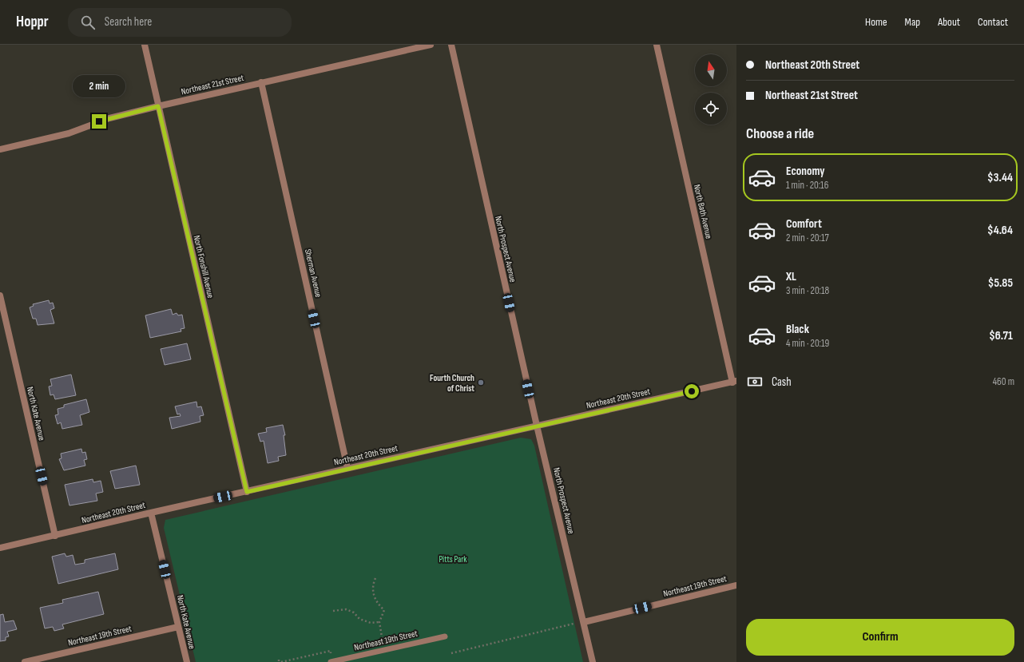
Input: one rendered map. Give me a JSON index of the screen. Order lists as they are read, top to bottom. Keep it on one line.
{"streets":{"street":["Northeast 21st Street","North Bath Avenue","North Prospect Avenue","North Fonshill Avenue","Sherman Avenue","Northeast 20th Street","North Kate Avenue","Northeast 19th Street"]},"crossings":[["Northeast 21st Street","North Fonshill Avenue"],["Northeast 21st Street","Sherman Avenue"],["North Bath Avenue","Northeast 20th Street"],["North Prospect Avenue","Northeast 20th Street"],["North Prospect Avenue","Northeast 19th Street"],["North Fonshill Avenue","Northeast 20th Street"],["Sherman Avenue","Northeast 20th Street"],["Northeast 20th Street","North Kate Avenue"],["North Kate Avenue","Northeast 19th Street"]],"parks":["Pitts Park"],"places":["Fourth Church of Christ"],"north":"top","page":{"header":"Hoppr","search":"Search here","nav":["Home","Map","About","Contact"],"banner":["Northeast 20th Street","Northeast 21st Street"],"bubble":"2 min","heading":"Choose a ride","list":[{"name":"Economy","note":"1 min · 20:16","value":"$3.44"},{"name":"Comfort","note":"2 min · 20:17","value":"$4.64"},{"name":"XL","note":"3 min · 20:18","value":"$5.85"},{"name":"Black","note":"4 min · 20:19","value":"$6.71"}],"pay":["Cash","460 m"],"buttons":"Confirm"}}
